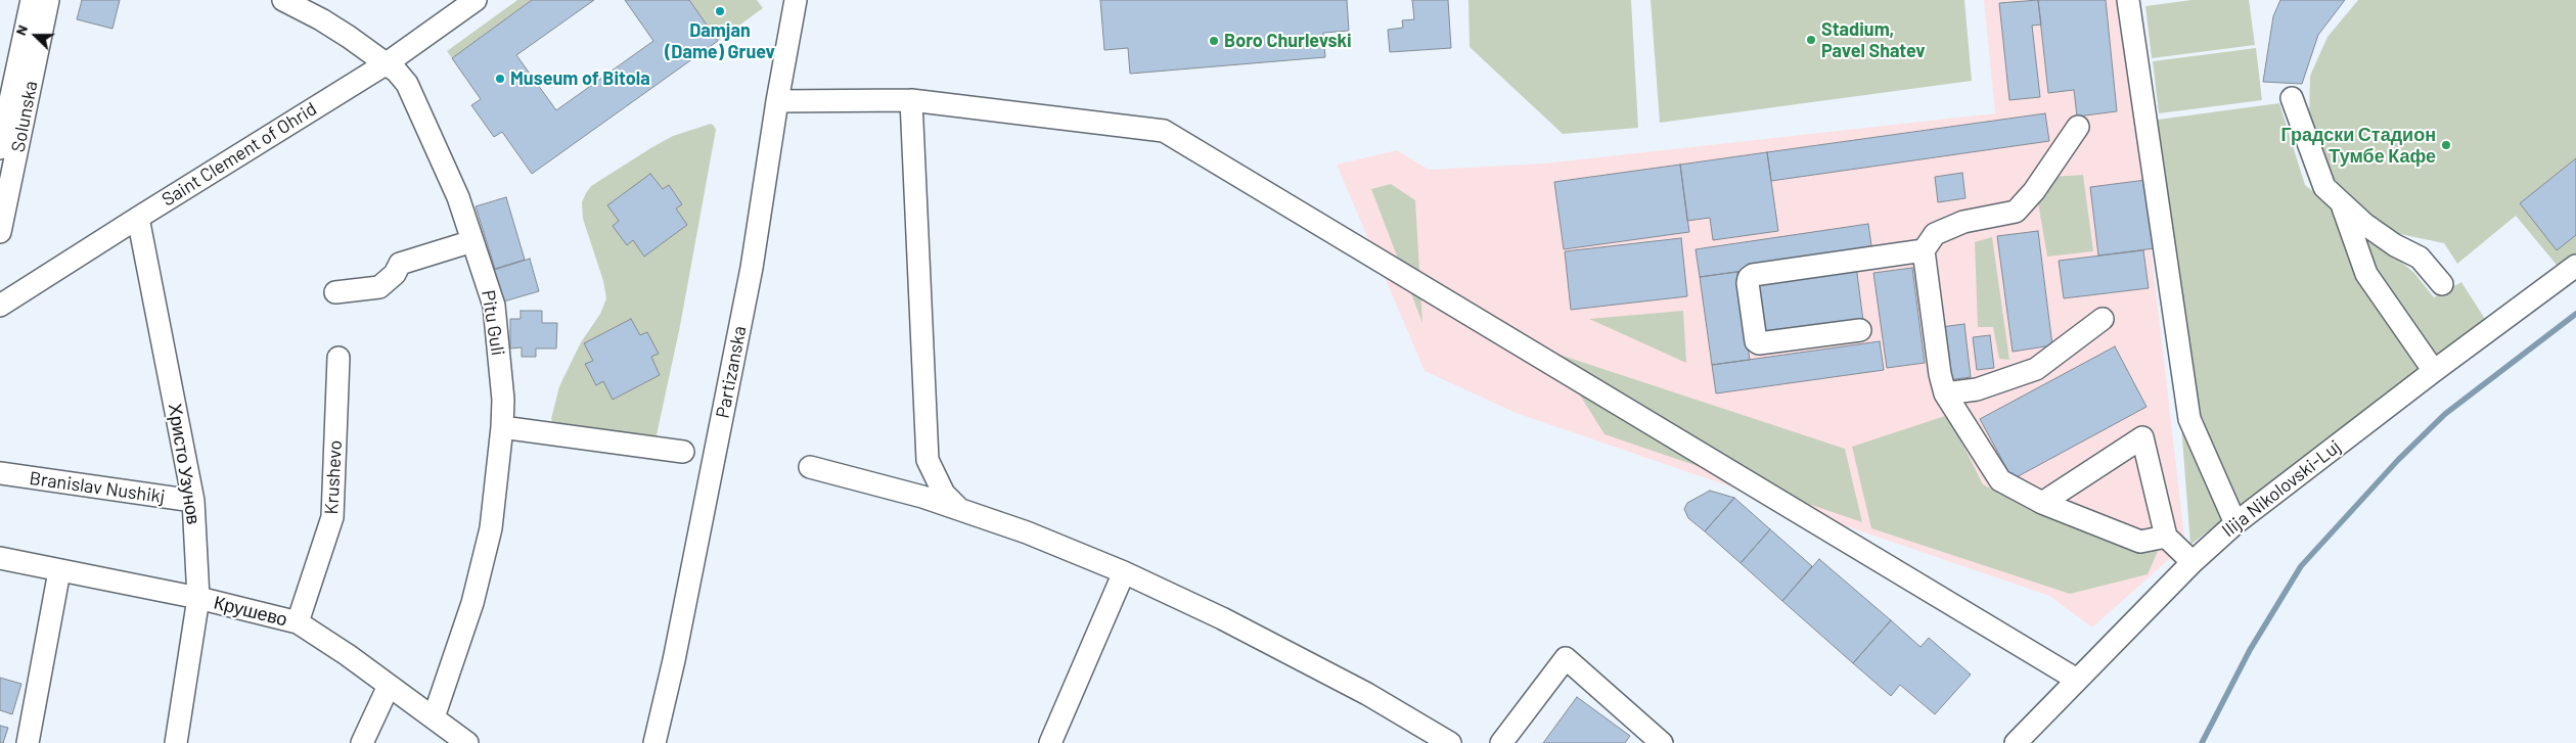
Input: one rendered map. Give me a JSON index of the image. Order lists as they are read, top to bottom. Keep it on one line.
{"streets":{"street":["Solunska","Saint Clement of Ohrid","Pitu Guli","Partizanska","Христо Узунов","Krushevo","Branislav Nushikj","Ilija Nikolovski-Luj","Крушево"]},"crossings":[["Saint Clement of Ohrid","Pitu Guli"],["Saint Clement of Ohrid","Христо Узунов"],["Pitu Guli","Крушево"],["Христо Узунов","Branislav Nushikj"],["Христо Узунов","Крушево"],["Krushevo","Крушево"]],"places":["Damjan (Dame) Gruev","Stadium, Pavel Shatev","Boro Churlevski","Museum of Bitola","Градски Стадион Тумбе Кафе"],"north":"left"}
